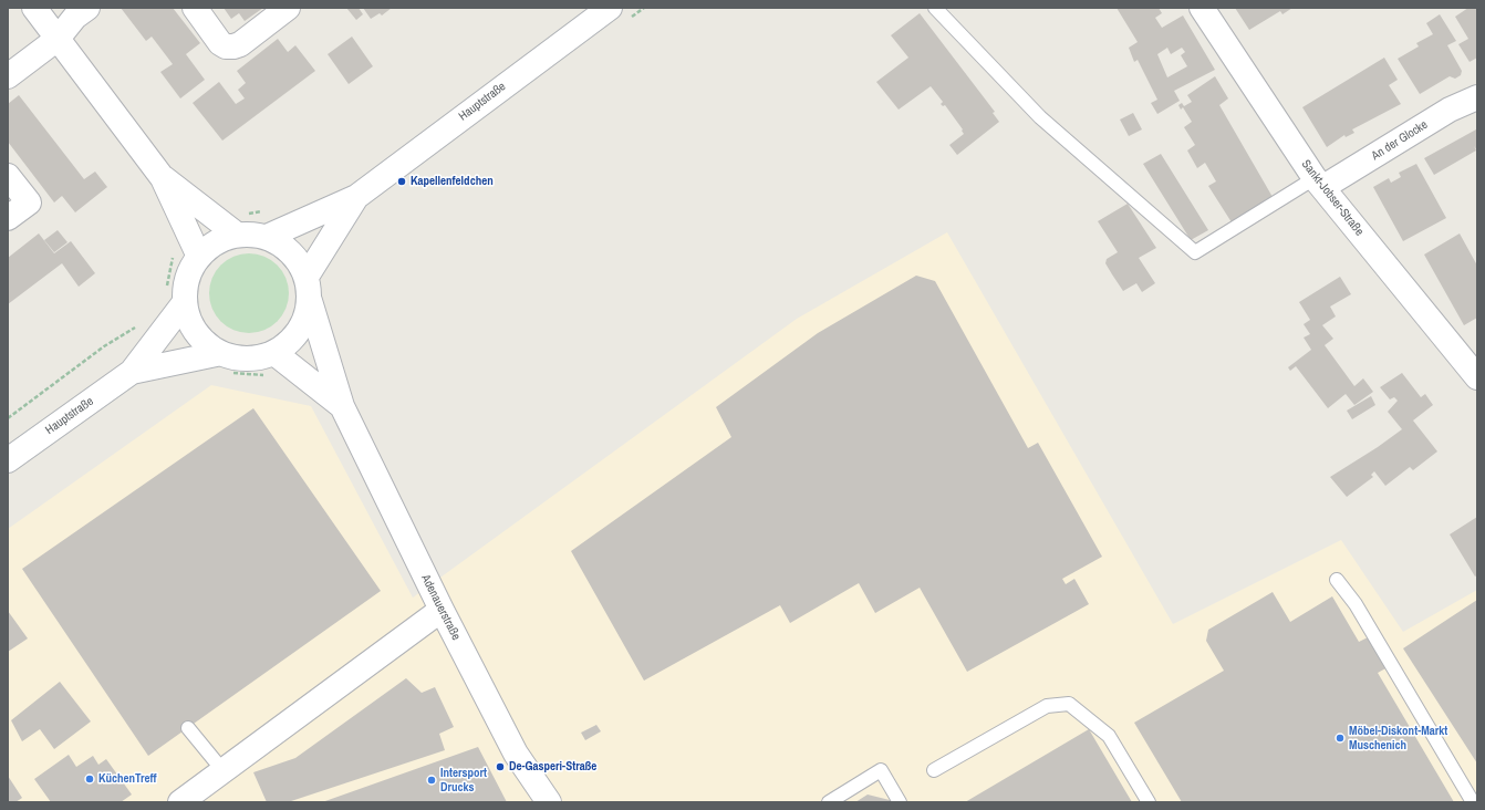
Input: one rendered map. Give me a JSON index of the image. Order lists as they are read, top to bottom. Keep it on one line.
{"streets":{"street":["Hauptstraße","An der Glocke","Sankt-Jobser-Straße","Adenauerstraße"]},"crossings":[["Hauptstraße","Adenauerstraße"],["An der Glocke","Sankt-Jobser-Straße"]],"places":["Kapellenfeldchen","Möbel-Diskont-Markt Muschenich","De-Gasperi-Straße","KüchenTreff","Intersport Drucks"]}
